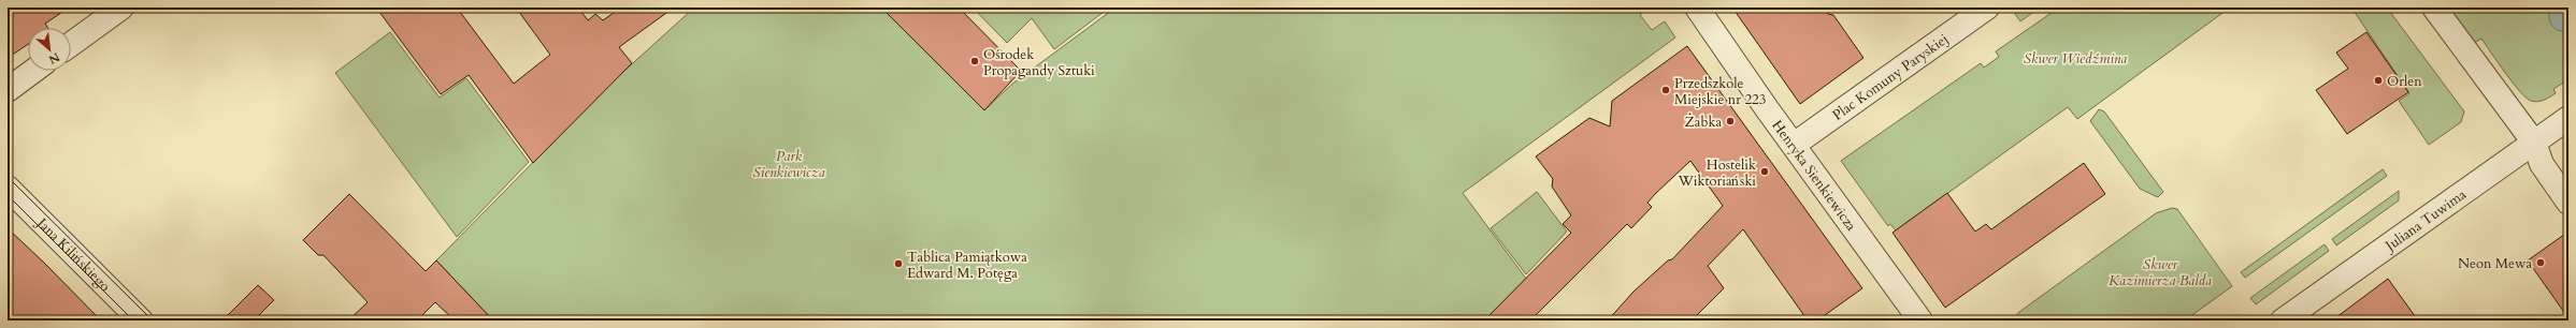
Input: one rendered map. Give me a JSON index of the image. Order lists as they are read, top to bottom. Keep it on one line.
{"streets":{"street":["Plac Komuny Paryskiej","Henryka Sienkiewicza","Juliana Tuwima","Jana Kilińskiego"]},"crossings":[["Plac Komuny Paryskiej","Henryka Sienkiewicza"]],"parks":["Skwer Wiedźmina","Park Sienkiewicza","Skwer Kazimierza Balda"],"places":["Ośrodek Propagandy Sztuki","Orlen","Przedszkole Miejskie nr 223","Żabka","Hostelik Wiktoriański","Neon Mewa","Tablica Pamiątkowa Edward M. Potęga"],"north":"bottom right"}
